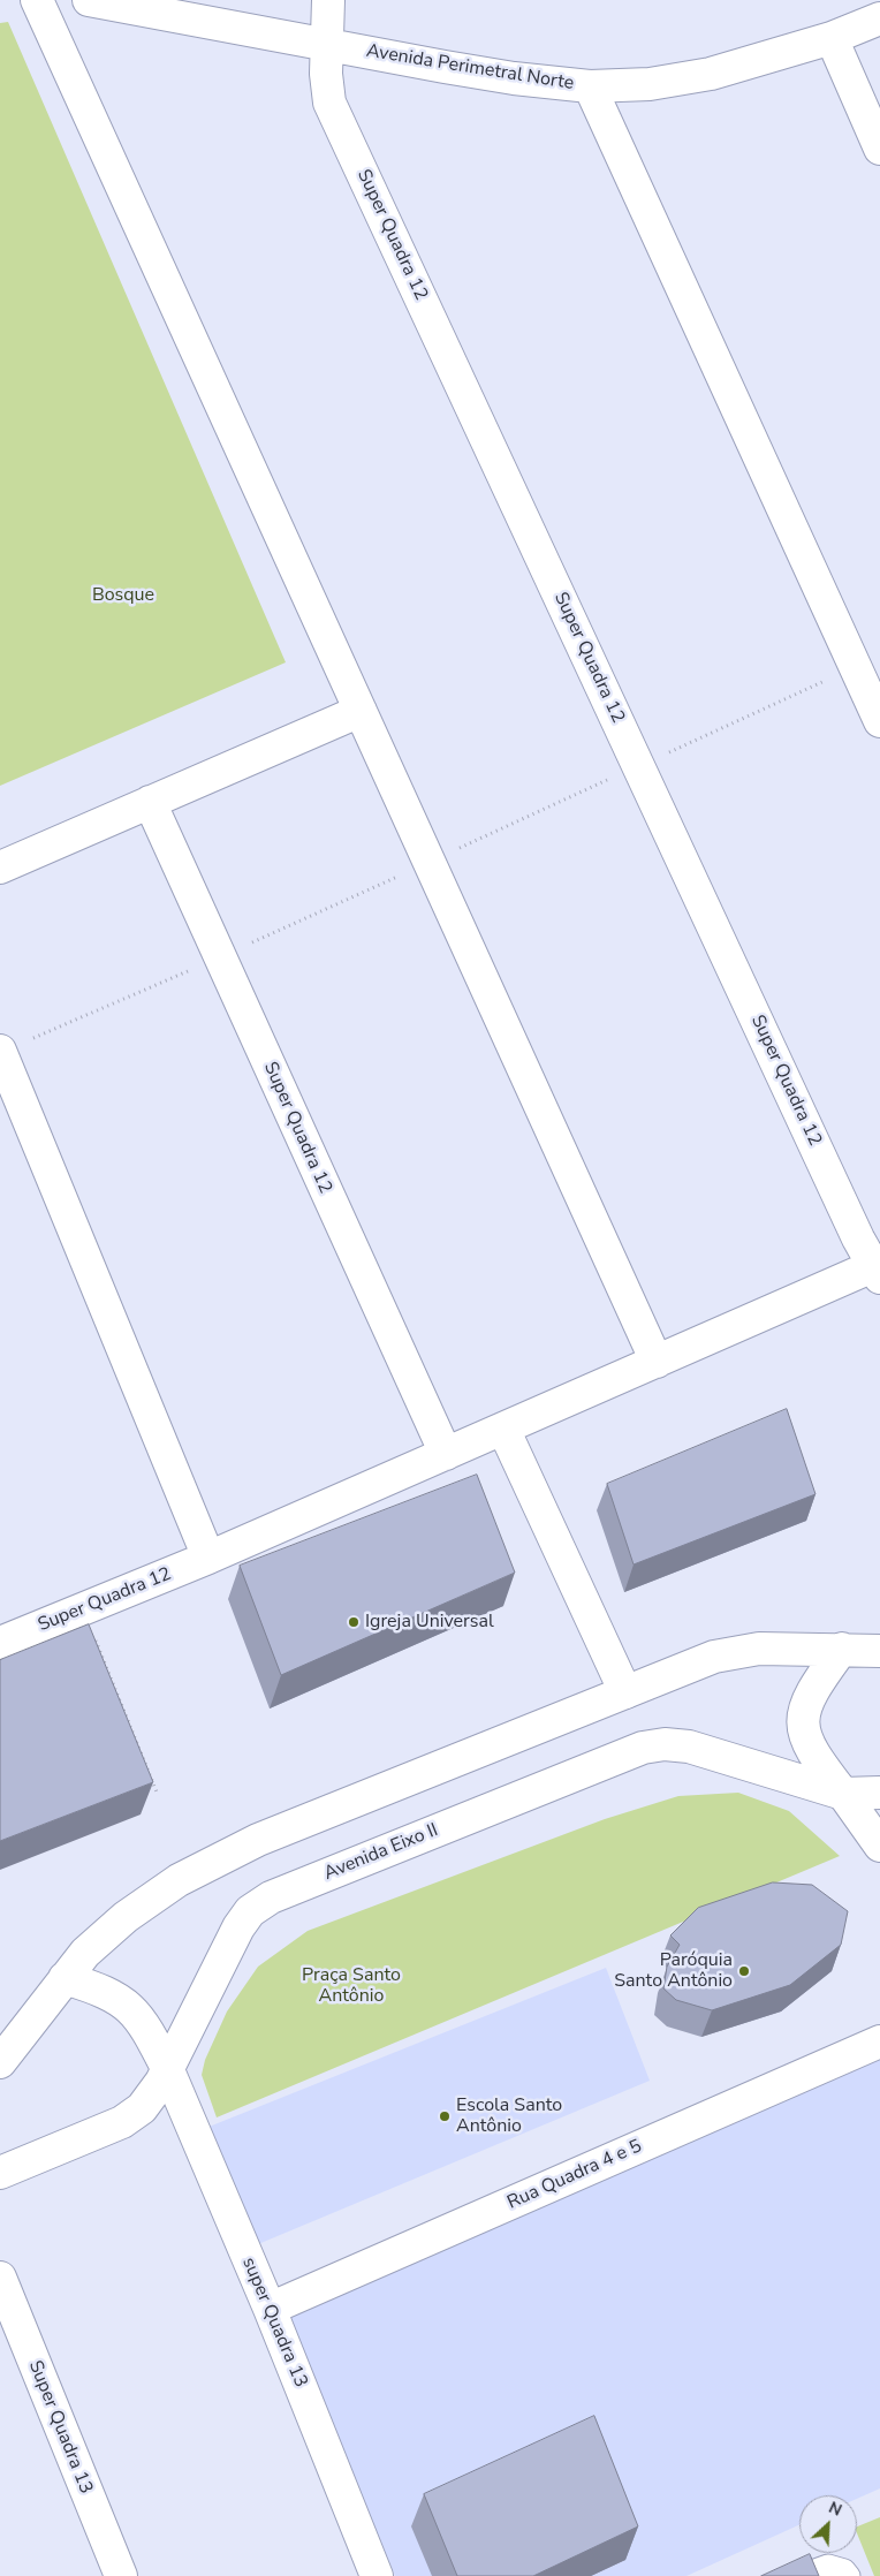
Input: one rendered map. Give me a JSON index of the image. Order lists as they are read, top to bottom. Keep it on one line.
{"streets":{"street":["Avenida Perimetral Norte","Super Quadra 12","Avenida Eixo II","Rua Quadra 4 e 5","super Quadra 13","Super Quadra 13"]},"crossings":[["Avenida Perimetral Norte","Super Quadra 12"],["Avenida Eixo II","super Quadra 13"],["Rua Quadra 4 e 5","super Quadra 13"]],"parks":["Bosque","Praça Santo Antônio"],"places":["Igreja Universal","Paróquia Santo Antônio","Escola Santo Antônio"],"north":"top right"}
